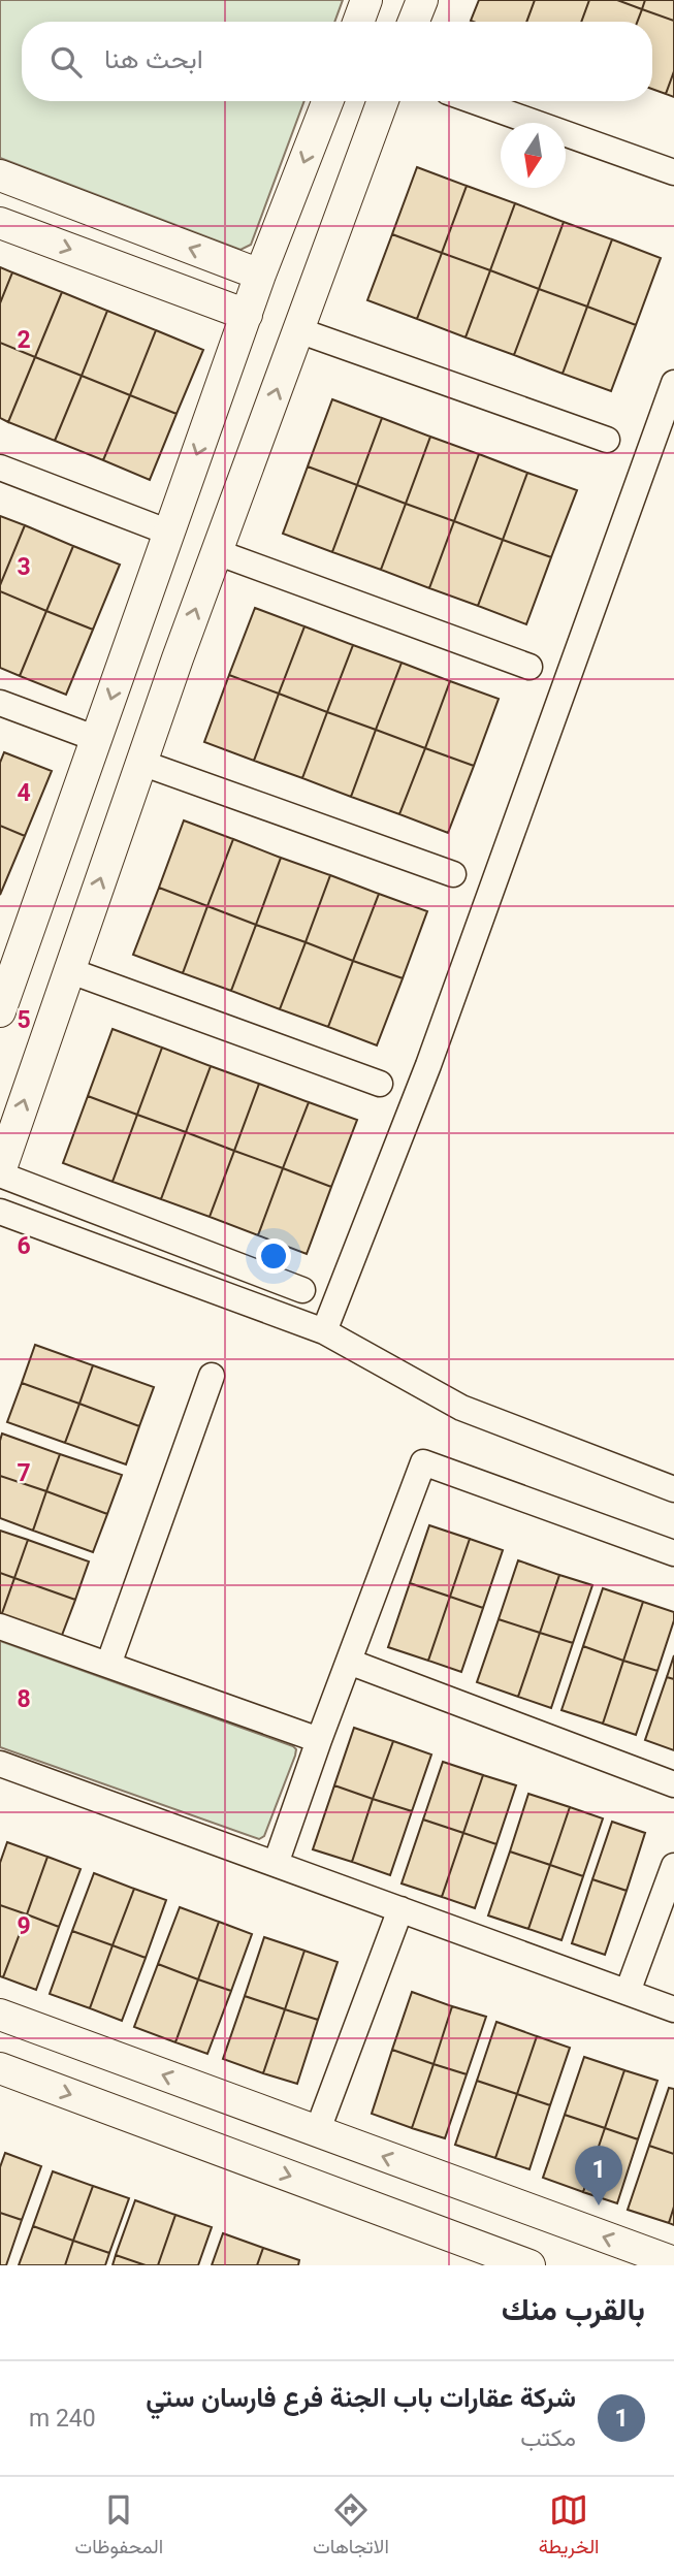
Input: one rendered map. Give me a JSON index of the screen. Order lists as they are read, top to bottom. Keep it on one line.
{"north":"bottom","page":{"search":"ابحث هنا","pins":"1","heading":"بالقرب منك","list":[{"mark":"1","name":"شرکة عقارات باب الجنة فرع فارسان ستي","note":"مكتب","value":"240 m"}],"nav":["الخريطة","الاتجاهات","المحفوظات"]},"grid":{"rows":["2","3","4","5","6","7","8","9"]}}
